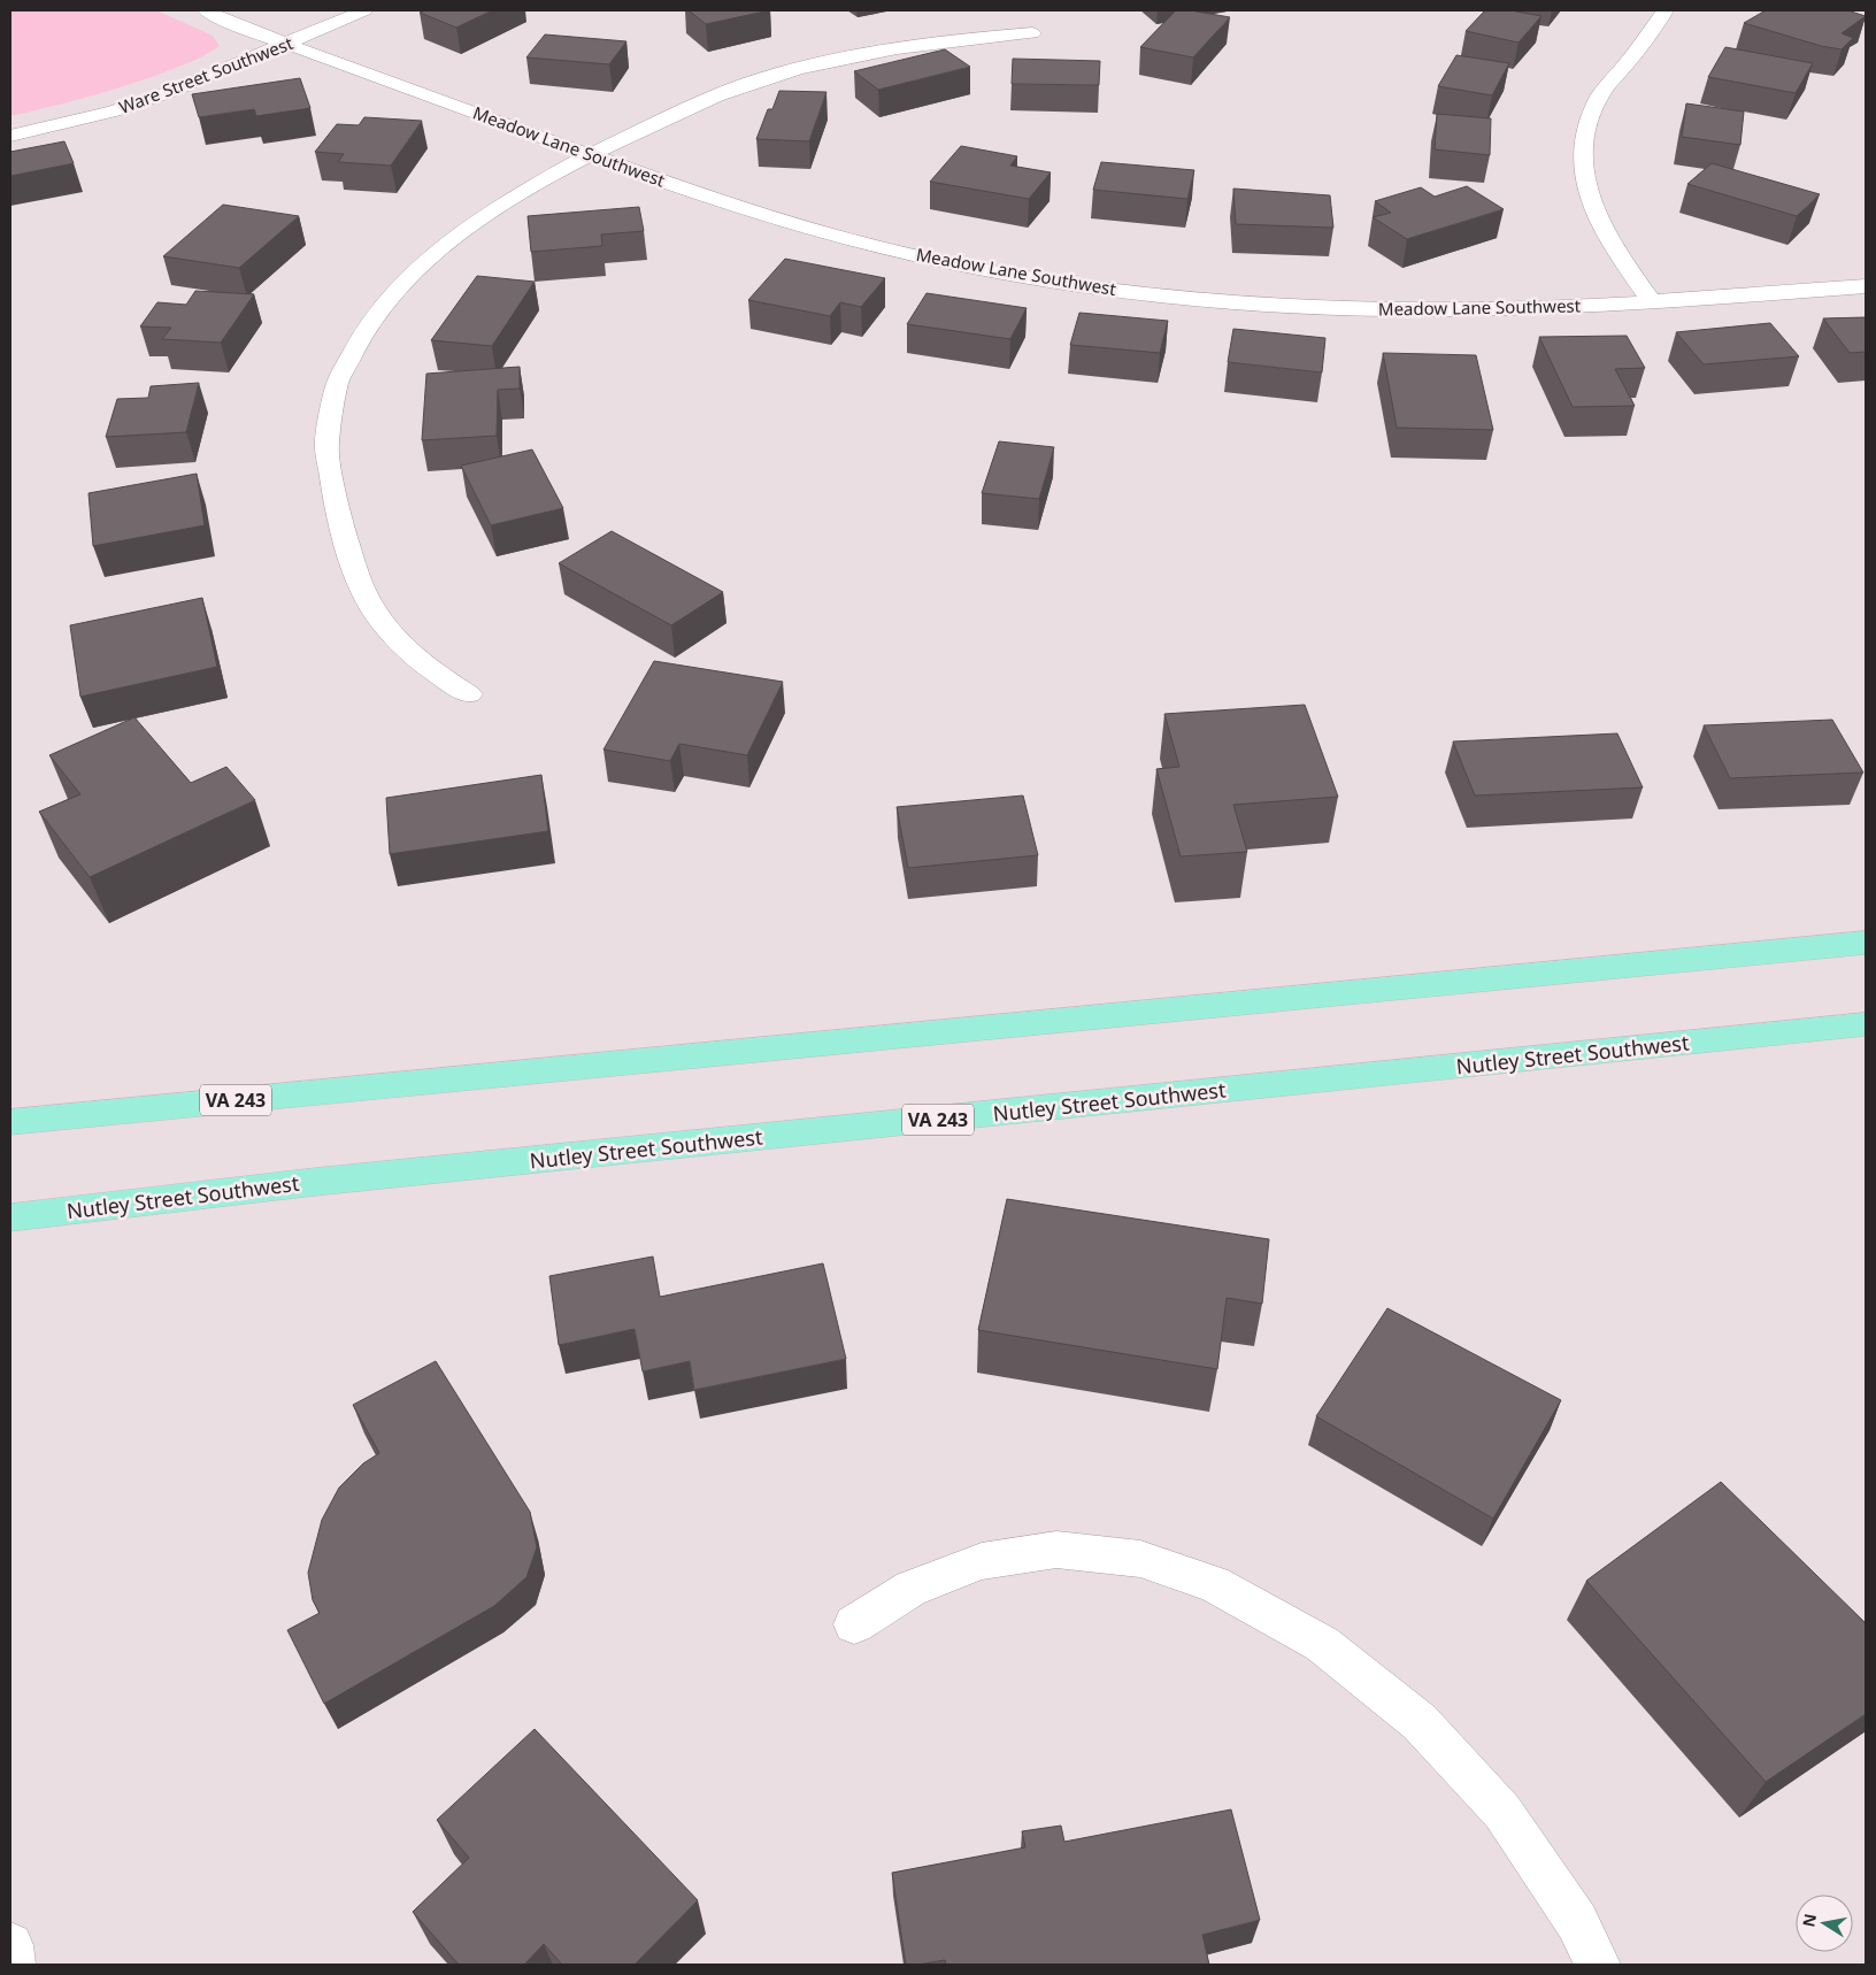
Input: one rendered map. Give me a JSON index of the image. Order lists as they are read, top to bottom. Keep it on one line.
{"streets":{"main road":["Nutley Street Southwest","VA 243"],"street":["Ware Street Southwest","Meadow Lane Southwest"]},"crossings":[["Ware Street Southwest","Meadow Lane Southwest"]],"north":"left"}
